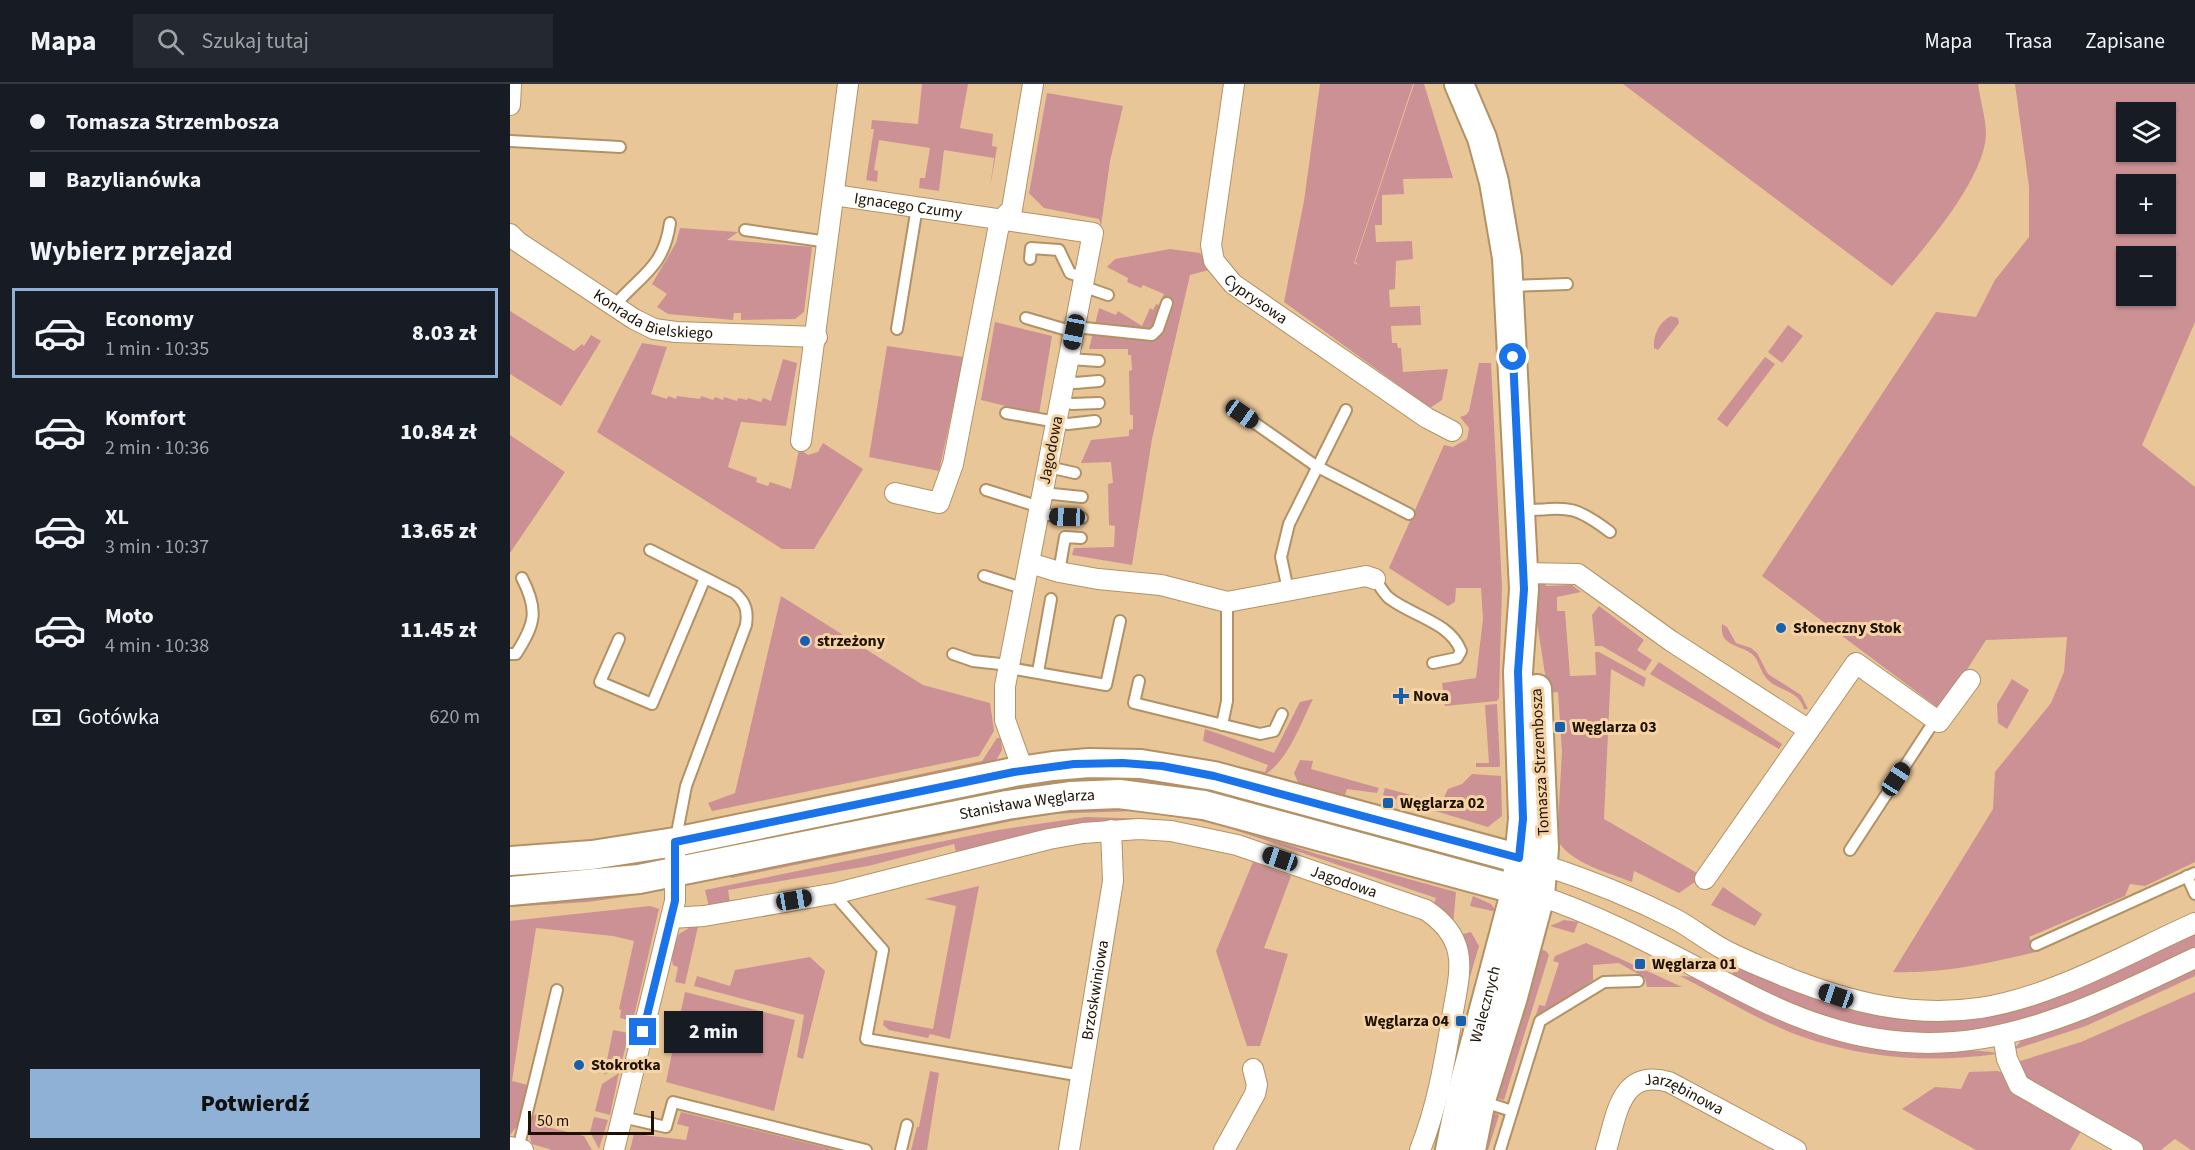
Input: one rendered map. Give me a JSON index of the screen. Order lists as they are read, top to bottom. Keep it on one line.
{"streets":{"street":["Ignacego Czumy","Cyprysowa","Konrada Bielskiego","Jagodowa","Tomasza Strzembosza","Stanisława Węglarza","Brzoskwiniowa","Walecznych","Jarzębinowa"]},"crossings":[["Ignacego Czumy","Jagodowa"],["Jagodowa","Stanisława Węglarza"],["Jagodowa","Brzoskwiniowa"],["Jagodowa","Walecznych"],["Tomasza Strzembosza","Stanisława Węglarza"],["Tomasza Strzembosza","Walecznych"],["Stanisława Węglarza","Walecznych"]],"places":{"other":["Słoneczny Stok","strzeżony","Stokrotka"],"health":["Nova"],"transit":["Węglarza 03","Węglarza 02","Węglarza 01","Węglarza 04"]},"scale_bar":"50 m","page":{"header":"Mapa","search":"Szukaj tutaj","nav":["Mapa","Trasa","Zapisane"],"banner":["Tomasza Strzembosza","Bazylianówka"],"map_buttons":["+","−"],"heading":"Wybierz przejazd","list":[{"name":"Economy","note":"1 min · 10:35","value":"8.03 zł"},{"name":"Komfort","note":"2 min · 10:36","value":"10.84 zł"},{"name":"XL","note":"3 min · 10:37","value":"13.65 zł"},{"name":"Moto","note":"4 min · 10:38","value":"11.45 zł"}],"pay":["Gotówka","620 m"],"bubble":"2 min","buttons":"Potwierdź","scale":"50 m"}}
